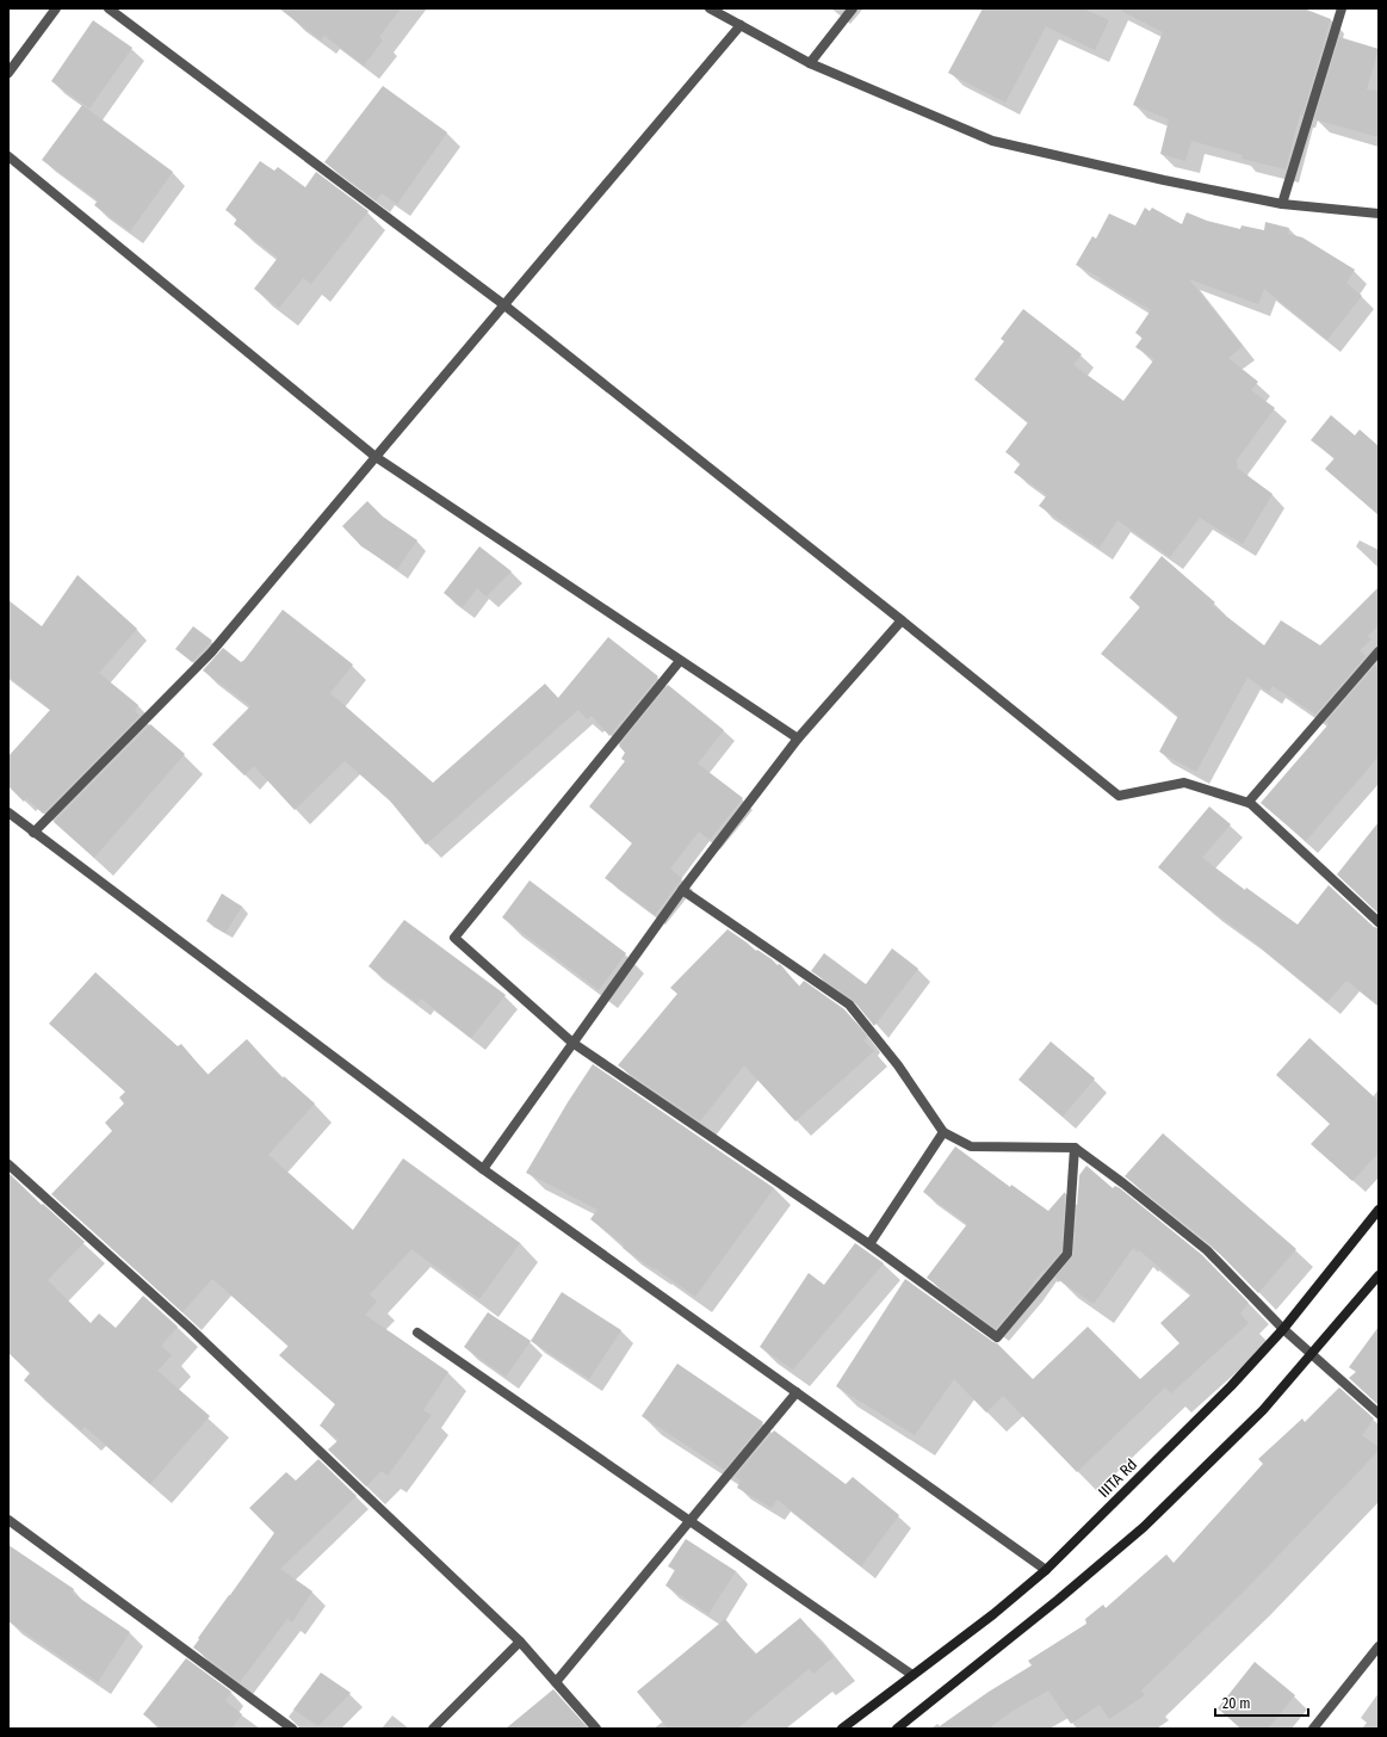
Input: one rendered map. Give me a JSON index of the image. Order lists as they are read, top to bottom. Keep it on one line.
{"streets":{"main road":["IIITA Rd"]},"scale_bar":"20 m"}
